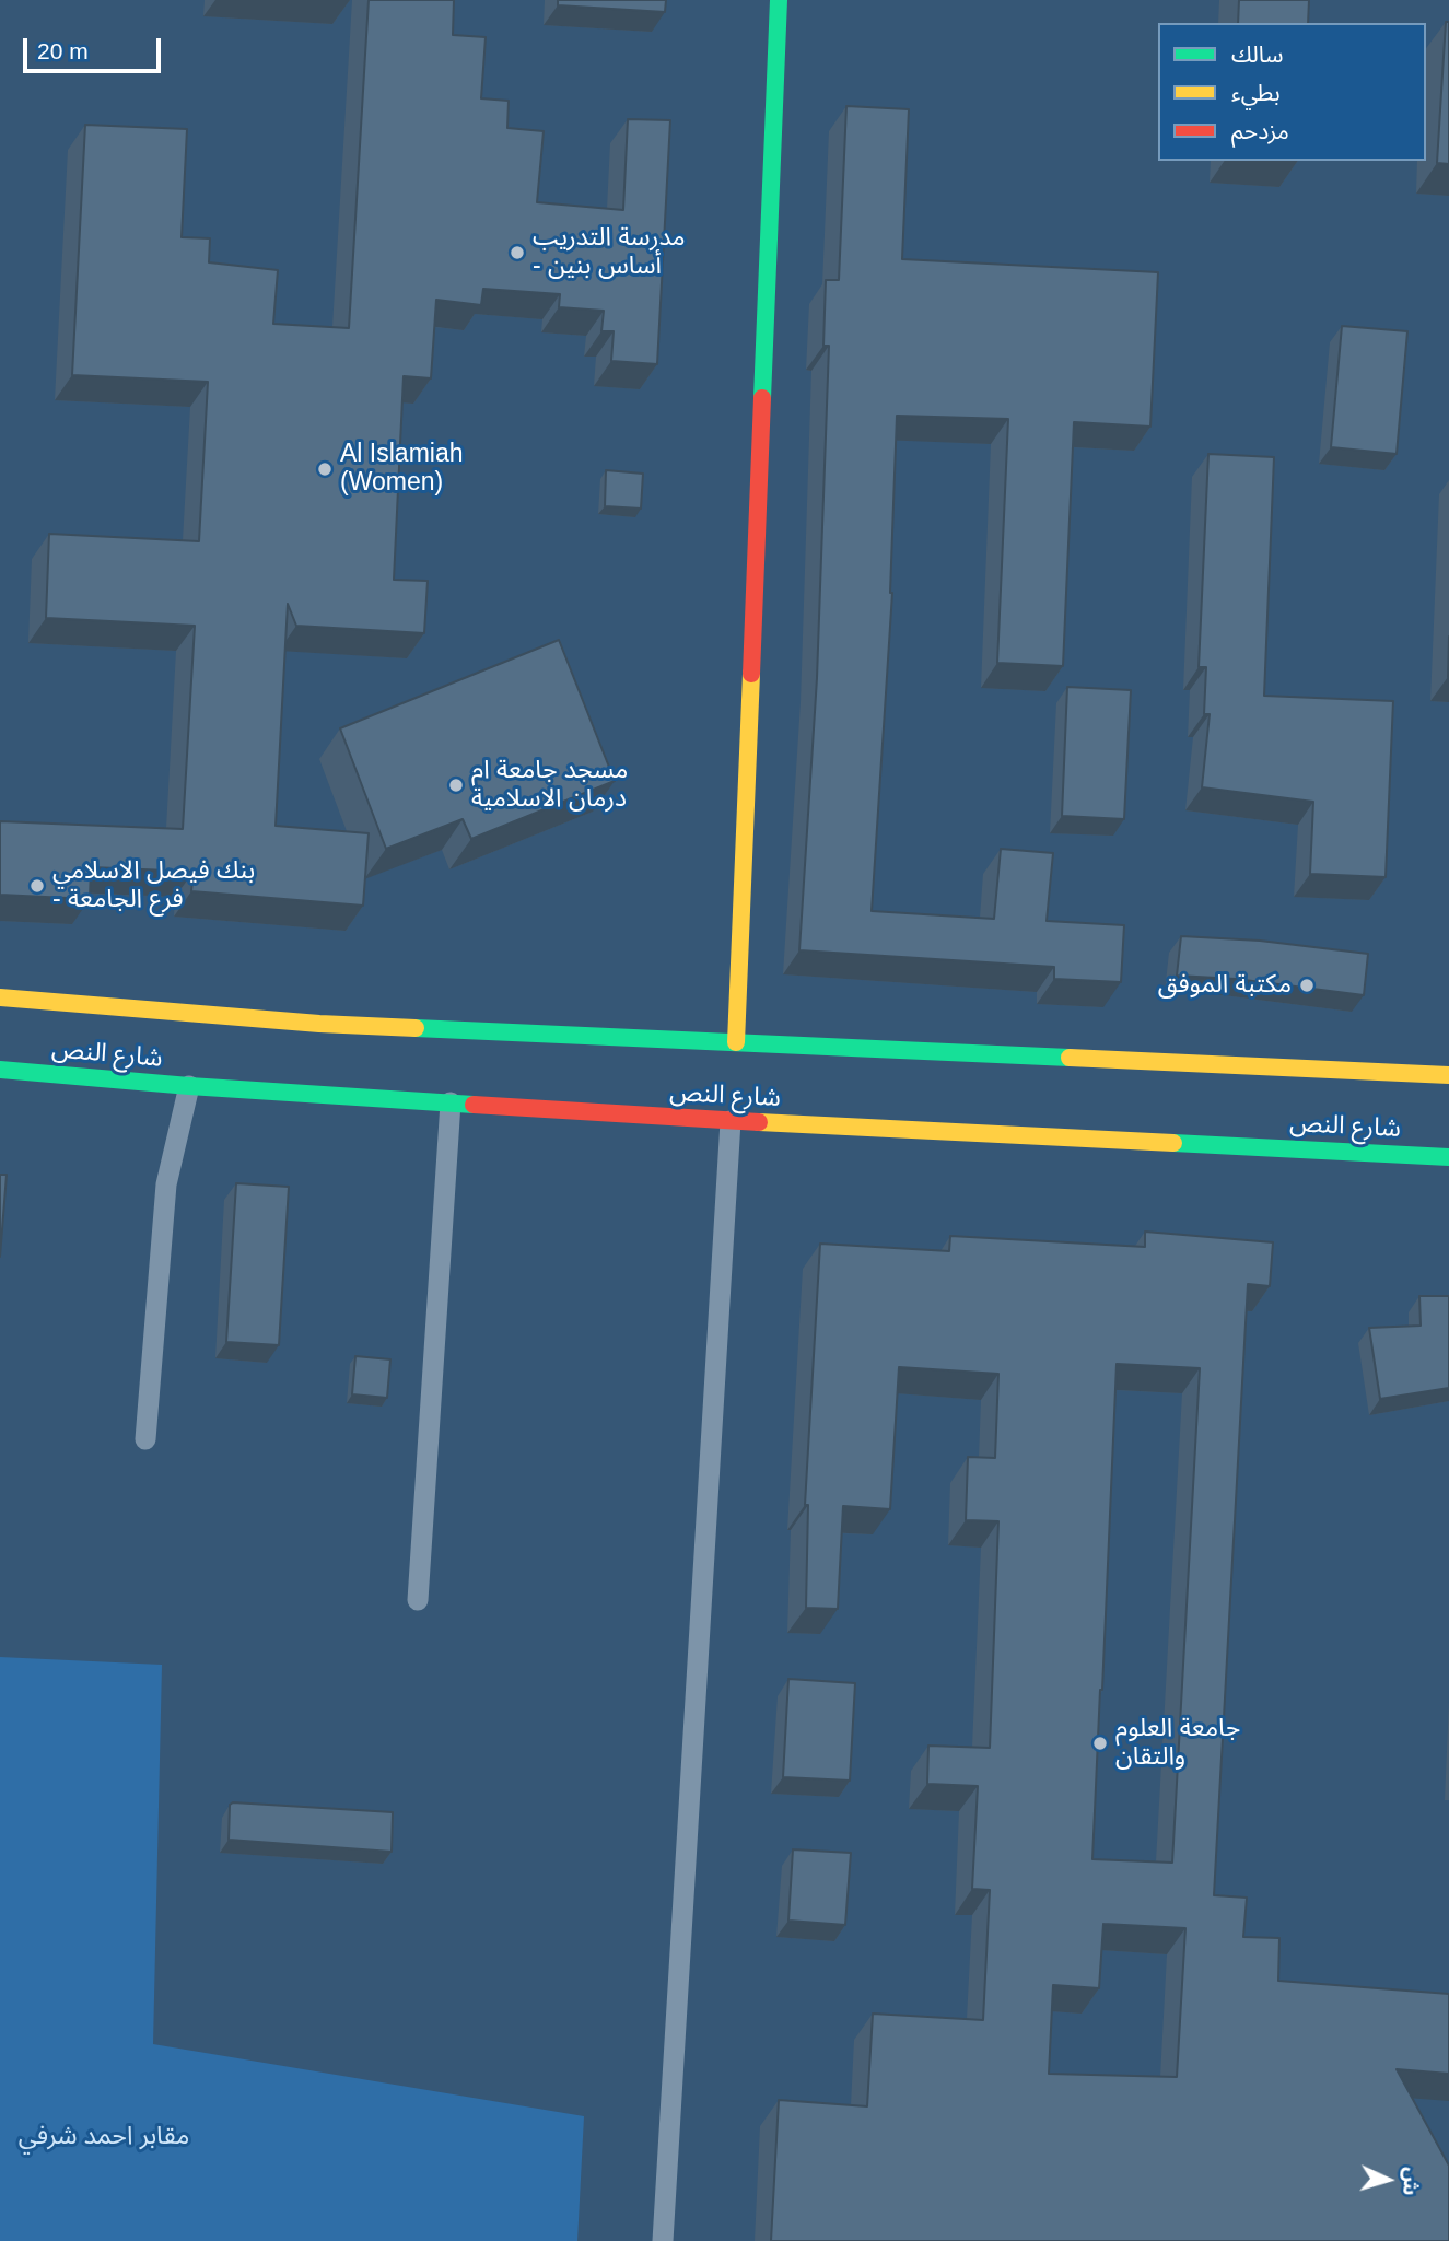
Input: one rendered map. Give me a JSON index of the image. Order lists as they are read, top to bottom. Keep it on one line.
{"streets":{"main road":["شارع النص"]},"parks":["مقابر احمد شرفي"],"places":["مدرسة التدريب - أساس بنين","Al Islamiah (Women)","مسجد جامعة ام درمان الاسلامية","بنك فيصل الاسلامي - فرع الجامعة","مكتبة الموفق","جامعة العلوم والتقان"],"legend":["سالك","بطيء","مزدحم"],"scale_bar":"20 m","north":"right"}
